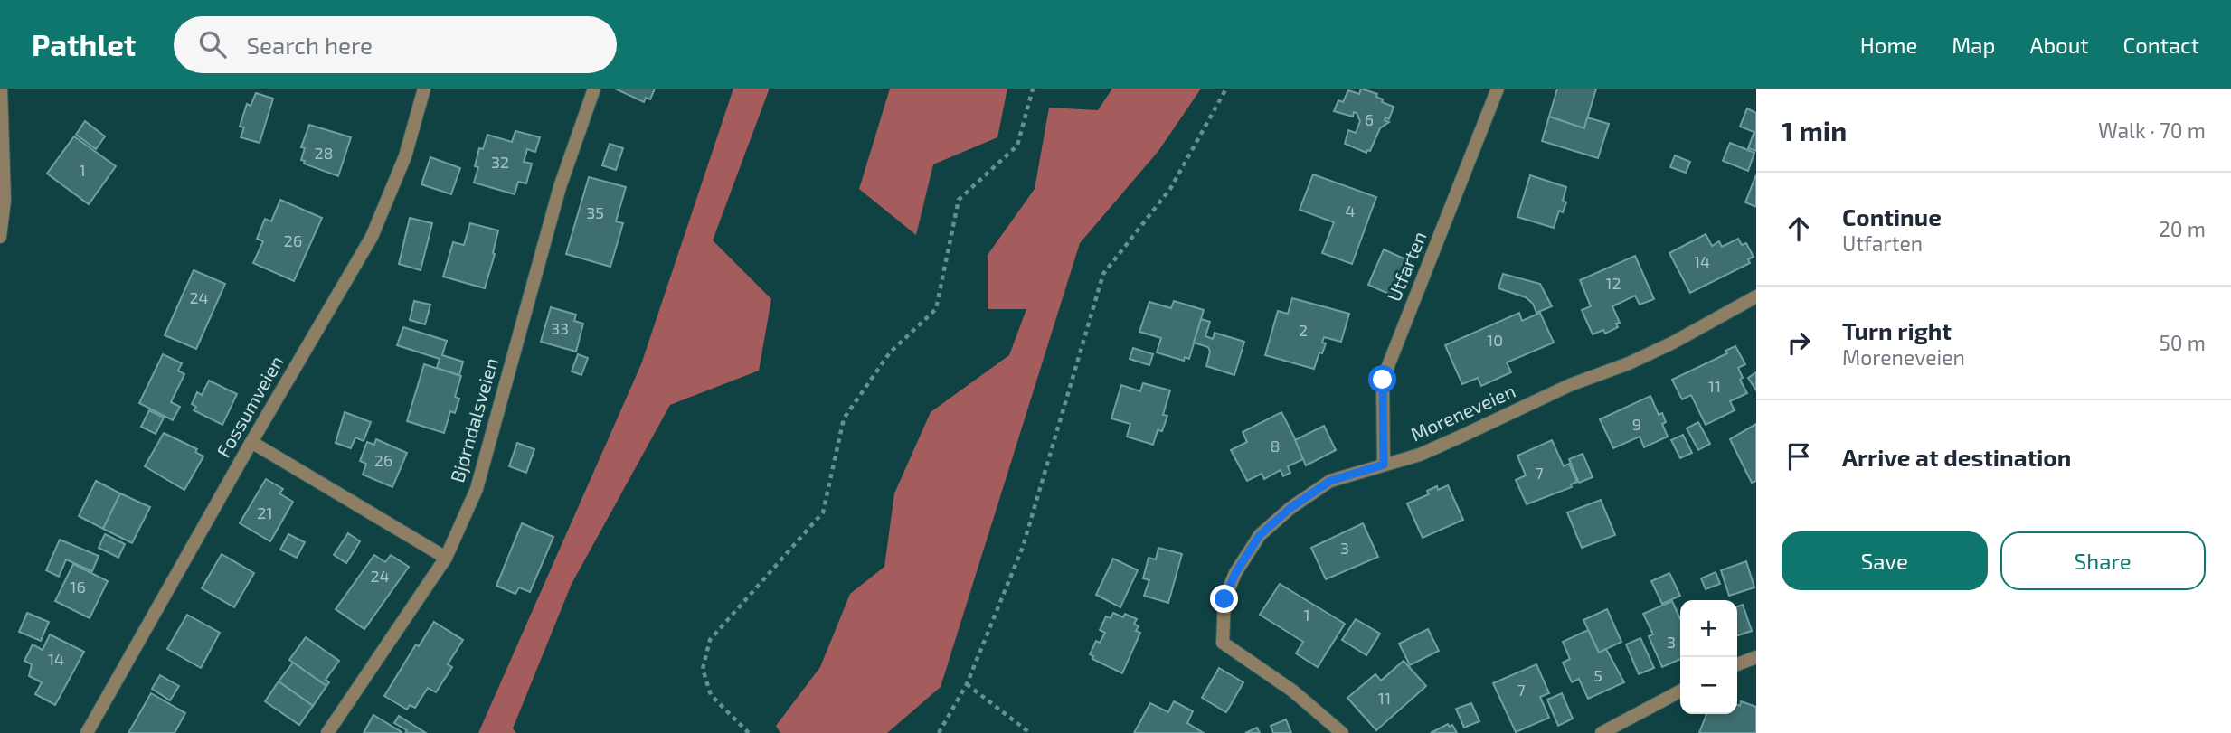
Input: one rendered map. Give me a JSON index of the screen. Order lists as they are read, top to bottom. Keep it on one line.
{"streets":{"street":["Utfarten","Fossumveien","Moreneveien","Bjørndalsveien"]},"crossings":[["Utfarten","Moreneveien"]],"house_numbers":["6","28","32","1","4","35","26","14","12","24","33","2","10","11","9","8","26","7","21","3","24","16","1","3","14","5","7","11"],"page":{"header":"Pathlet","search":"Search here","nav":["Home","Map","About","Contact"],"heading":["1 min","Walk · 70 m"],"list":[["Continue","Utfarten","20 m"],["Turn right","Moreneveien","50 m"],"Arrive at destination"],"buttons":["Save","Share"],"map_buttons":["+","−"]}}
